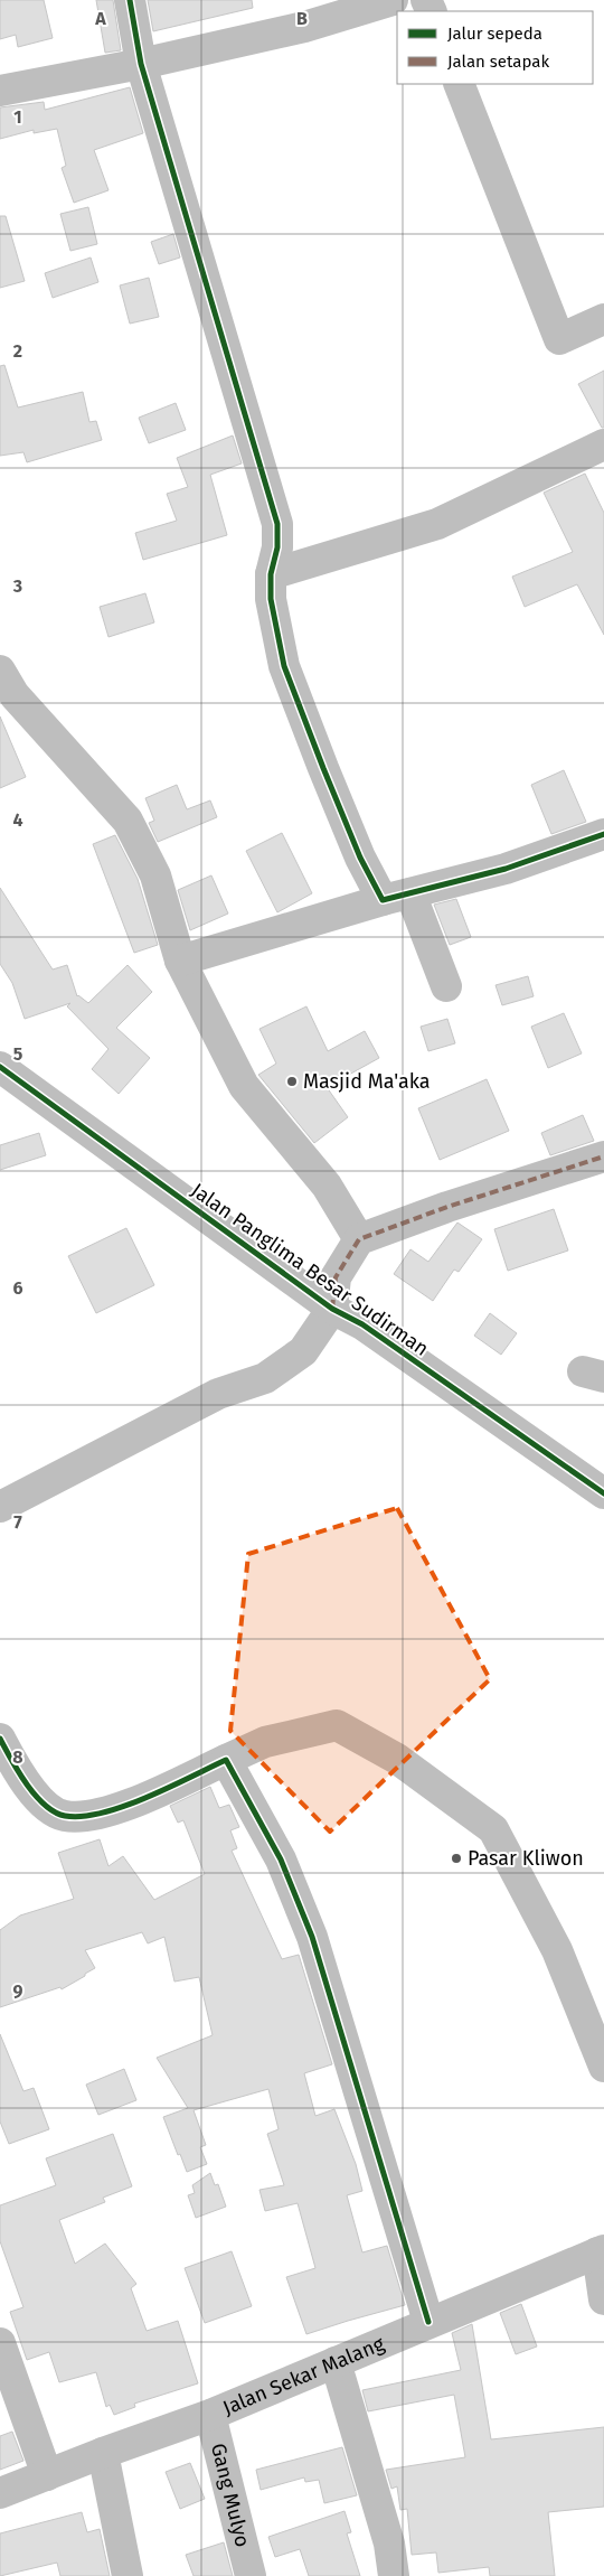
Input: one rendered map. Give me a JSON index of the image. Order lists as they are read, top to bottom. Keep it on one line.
{"streets":{"street":["Jalan Panglima Besar Sudirman","Jalan Sekar Malang","Gang Mulyo"]},"crossings":[["Jalan Sekar Malang","Gang Mulyo"]],"places":["Masjid Ma'aka","Pasar Kliwon"],"legend":["Jalur sepeda","Jalan setapak"],"grid":{"columns":["A","B"],"rows":["1","2","3","4","5","6","7","8","9"]}}
